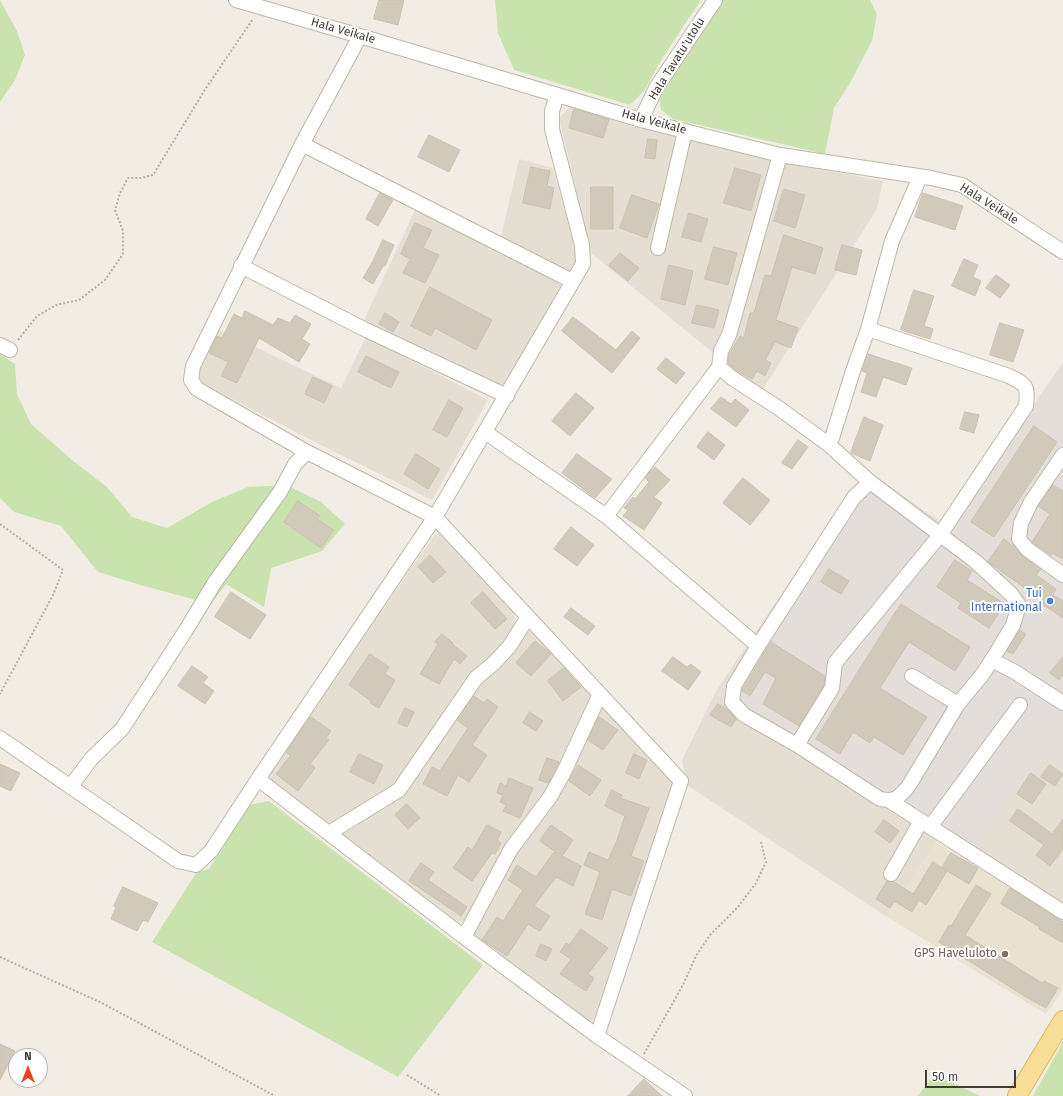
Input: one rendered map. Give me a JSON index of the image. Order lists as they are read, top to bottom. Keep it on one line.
{"streets":{"street":["Hala Veikale","Hala Tavatu'utolu"]},"crossings":[["Hala Veikale","Hala Tavatu'utolu"]],"places":["Tui International","GPS Haveluloto"],"scale_bar":"50 m","north":"top"}
